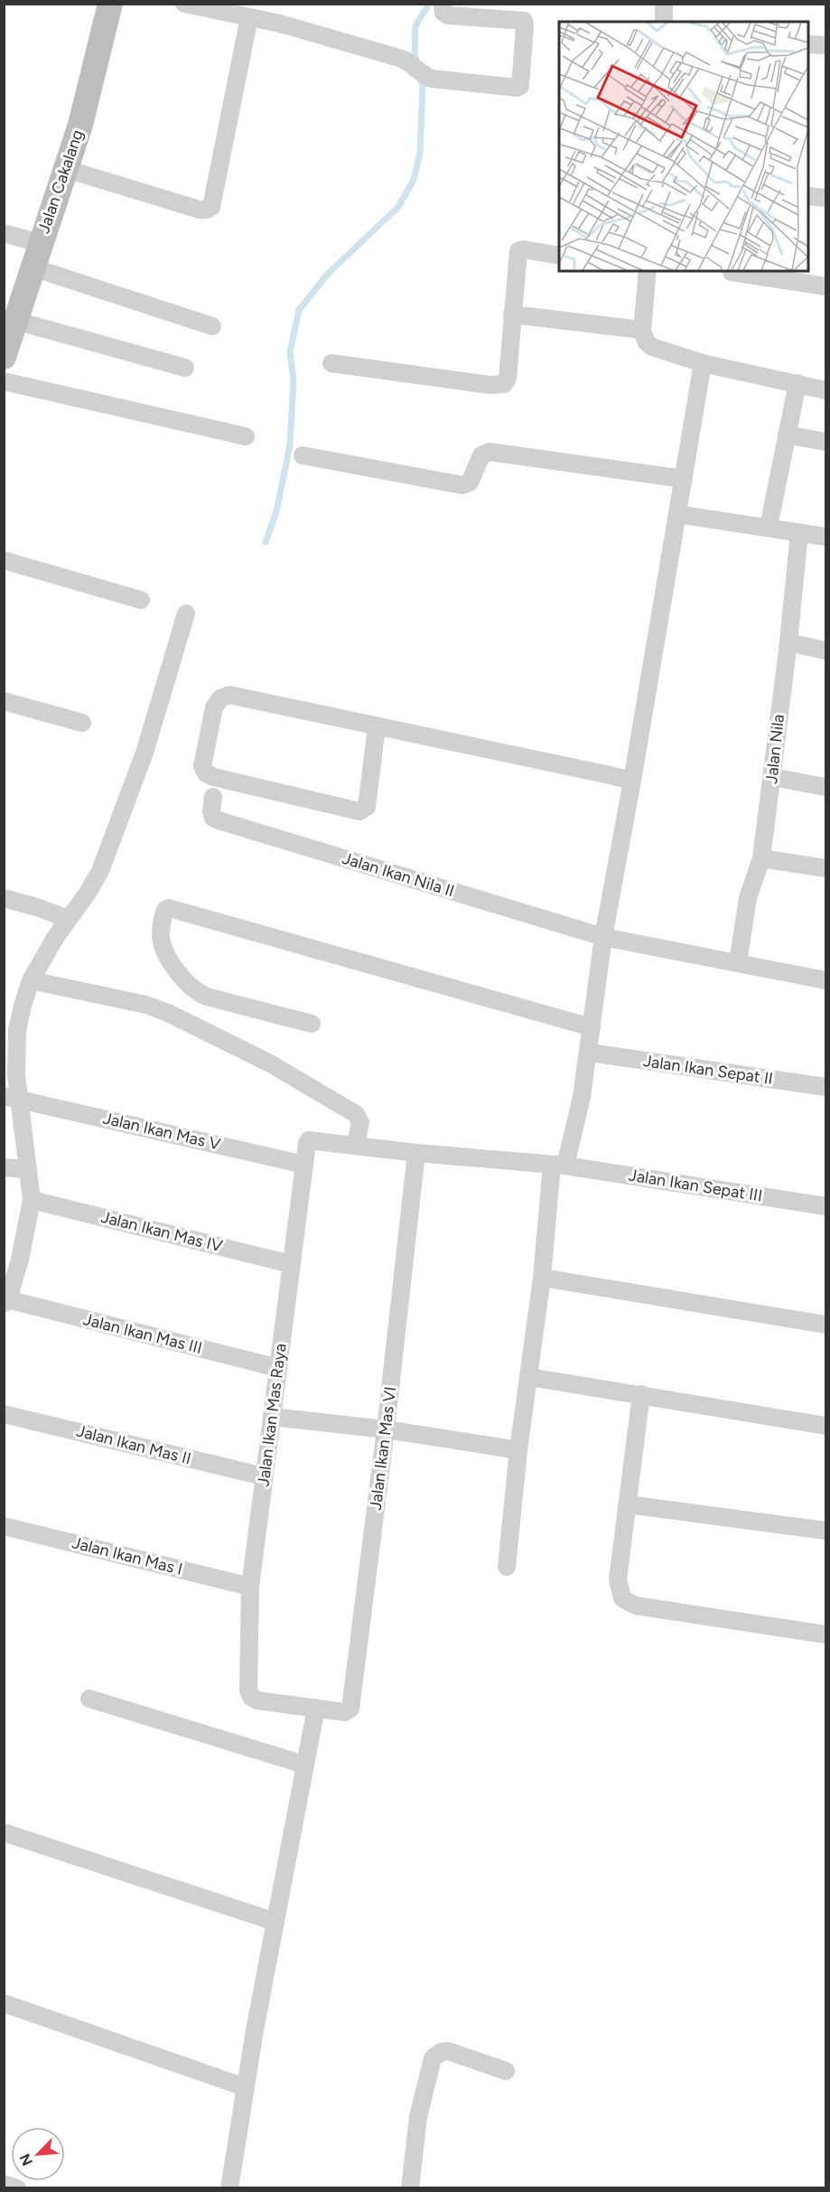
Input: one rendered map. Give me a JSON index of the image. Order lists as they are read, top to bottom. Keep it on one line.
{"streets":{"street":["Jalan Cakalang","Jalan Nila","Jalan Ikan Nila II","Jalan Ikan Sepat II","Jalan Ikan Mas V","Jalan Ikan Sepat III","Jalan Ikan Mas IV","Jalan Ikan Mas III","Jalan Ikan Mas Raya","Jalan Ikan Mas II","Jalan Ikan Mas VI","Jalan Ikan Mas I"]},"crossings":[["Jalan Nila","Jalan Ikan Nila II"],["Jalan Ikan Mas V","Jalan Ikan Mas Raya"],["Jalan Ikan Sepat III","Jalan Ikan Mas Raya"],["Jalan Ikan Sepat III","Jalan Ikan Mas VI"],["Jalan Ikan Mas IV","Jalan Ikan Mas Raya"],["Jalan Ikan Mas III","Jalan Ikan Mas Raya"],["Jalan Ikan Mas Raya","Jalan Ikan Mas II"],["Jalan Ikan Mas Raya","Jalan Ikan Mas VI"],["Jalan Ikan Mas Raya","Jalan Ikan Mas I"]],"north":"bottom left"}
